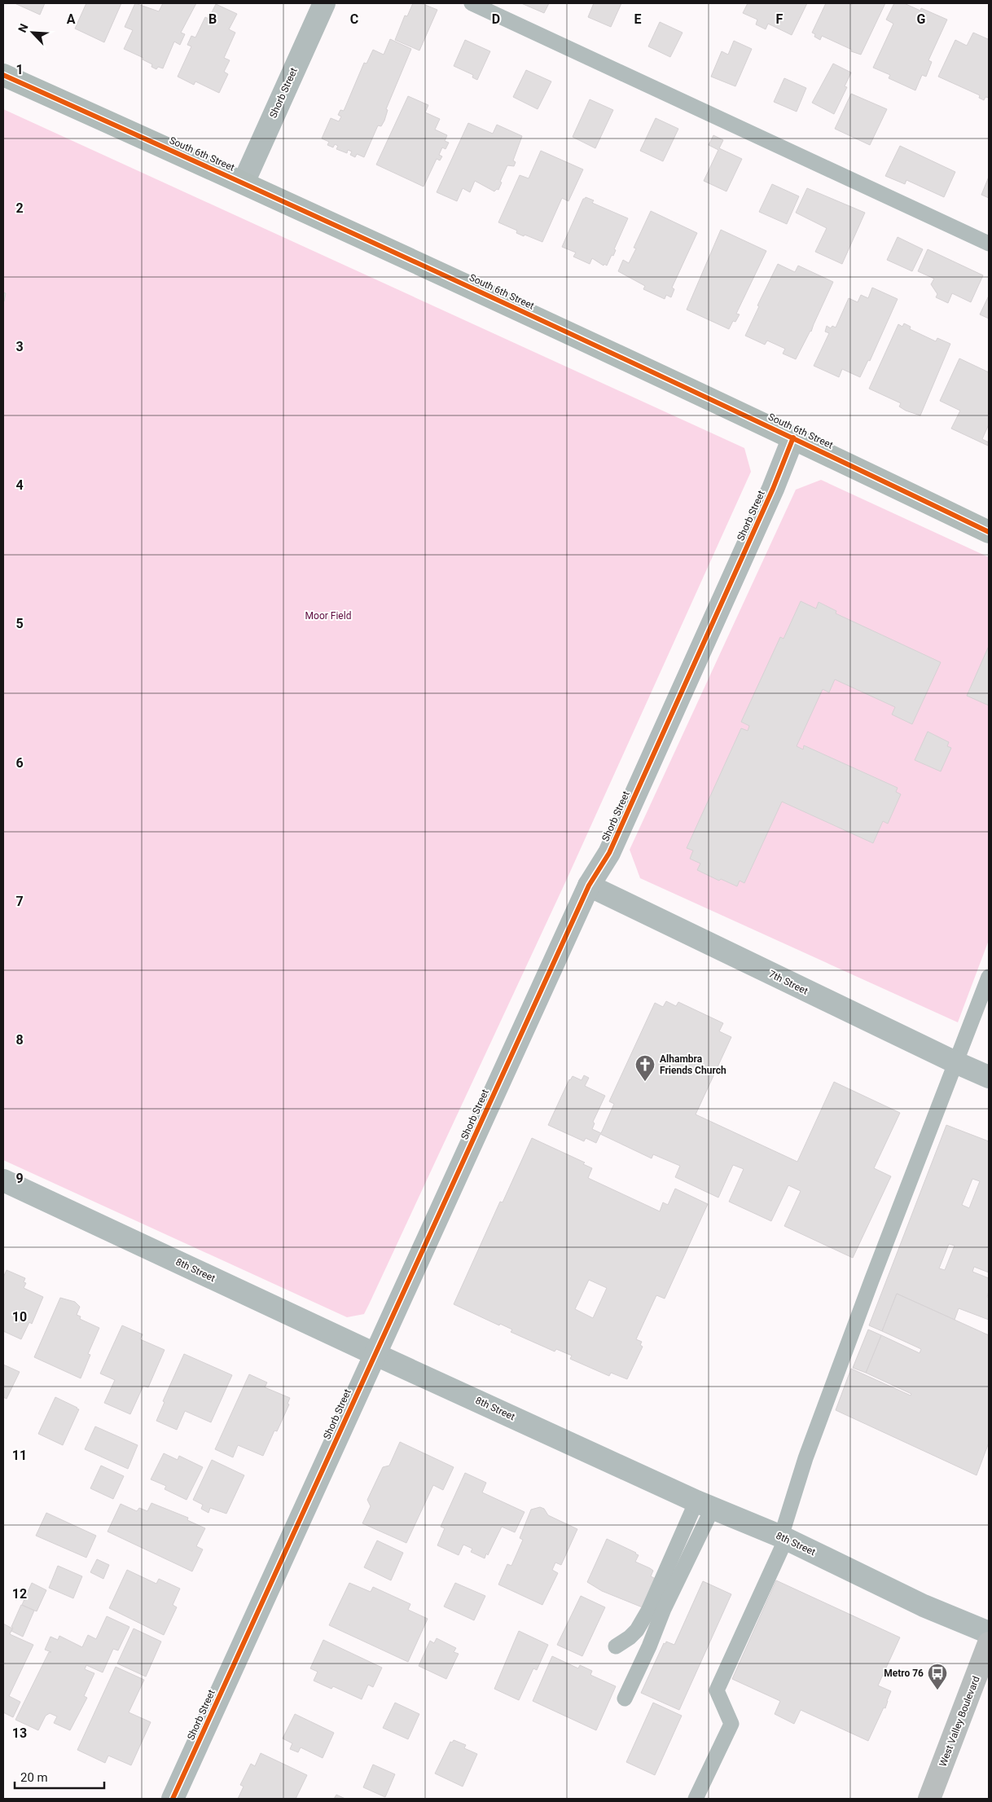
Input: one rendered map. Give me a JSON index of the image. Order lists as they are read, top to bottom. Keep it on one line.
{"streets":{"main road":["West Valley Boulevard"],"street":["Shorb Street","South 6th Street","7th Street","8th Street"]},"crossings":[["Shorb Street","South 6th Street"],["Shorb Street","7th Street"],["Shorb Street","8th Street"]],"parks":["Moor Field"],"places":{"church":["Alhambra Friends Church"],"bus stop":["Metro 76"]},"scale_bar":"20 m","north":"top left","grid":{"columns":["A","B","C","D","E","F","G"],"rows":["1","2","3","4","5","6","7","8","9","10","11","12","13"]}}
